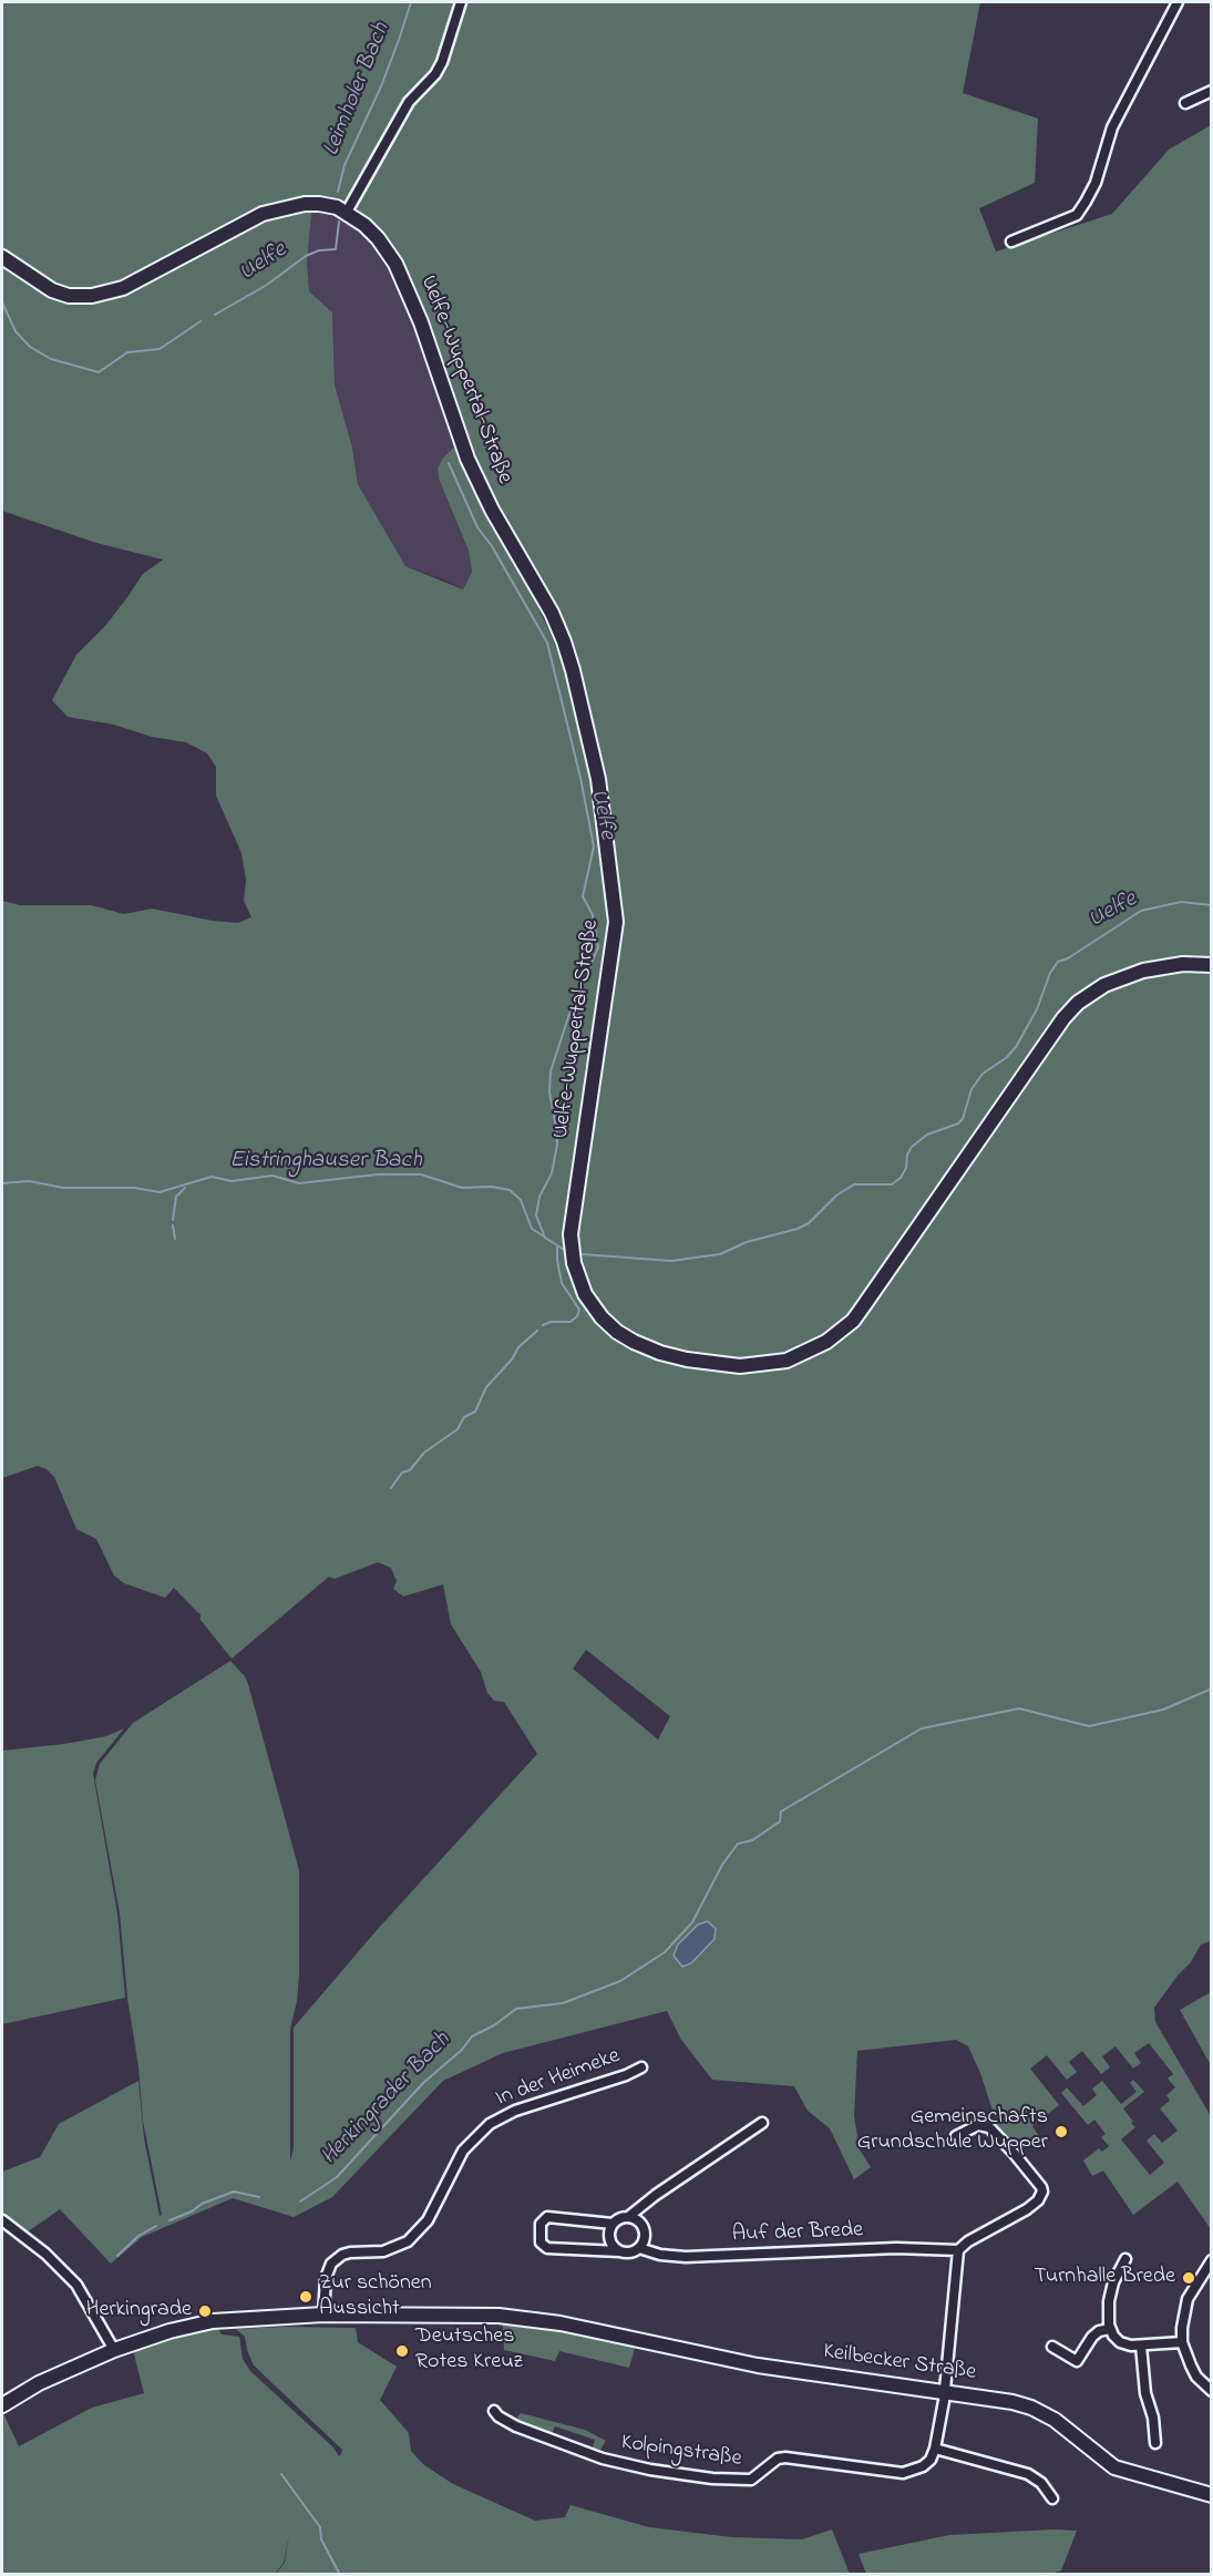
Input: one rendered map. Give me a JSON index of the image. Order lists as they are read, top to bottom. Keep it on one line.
{"streets":{"main road":["Uelfe-Wuppertal-Straße","Keilbecker Straße"],"street":["In der Heimeke","Auf der Brede","Kolpingstraße"]},"crossings":[["In der Heimeke","Keilbecker Straße"]],"water":["Leimholer Bach","Uelfe","Eistringhauser Bach","Herkingrader Bach"],"places":["Gemeinschafts Grundschule Wupper","Turnhalle Brede","Zur schönen Aussicht","Herkingrade","Deutsches Rotes Kreuz"]}
